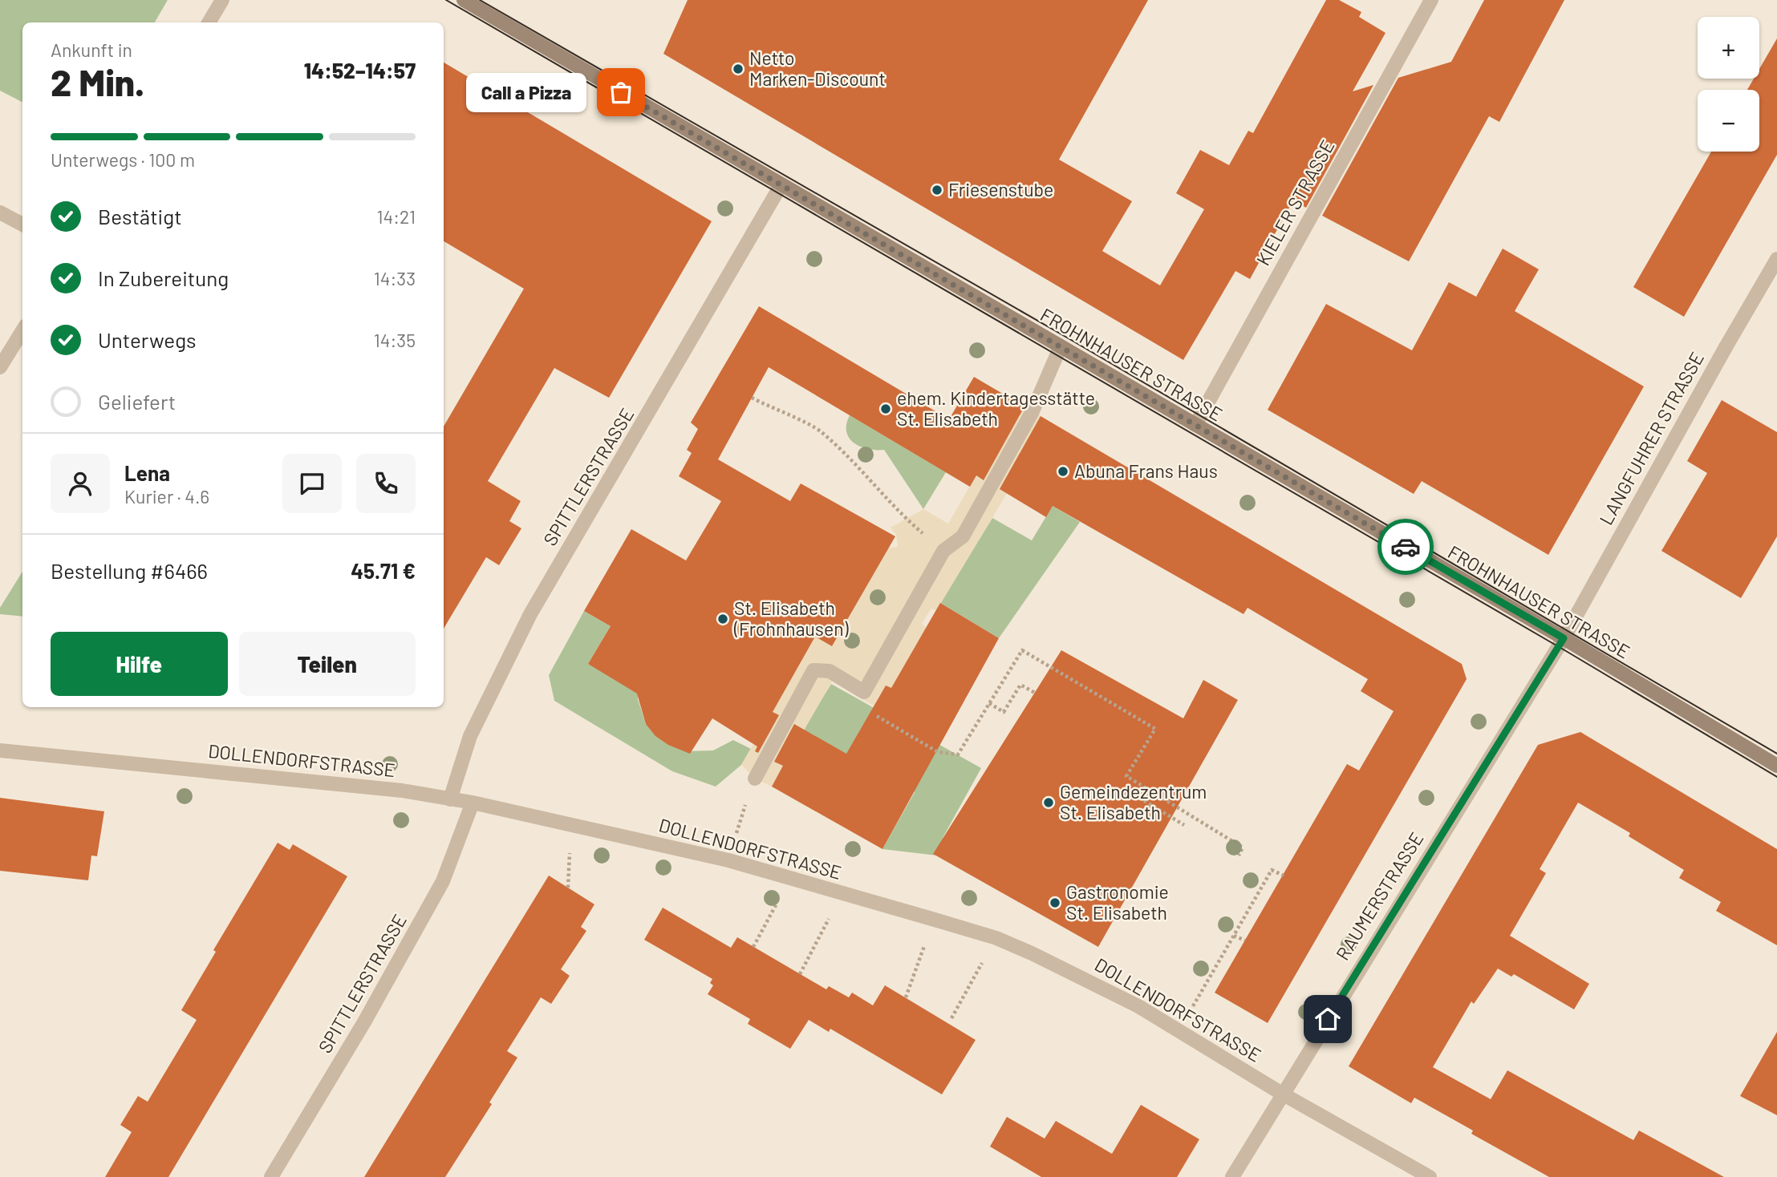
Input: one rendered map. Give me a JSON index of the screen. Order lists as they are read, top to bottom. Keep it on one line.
{"streets":{"main road":["FROHNHAUSER STRASSE"],"street":["KIELER STRASSE","LANGFUHRER STRASSE","SPITTLERSTRASSE","DOLLENDORFSTRASSE","RAUMERSTRASSE"]},"crossings":[["KIELER STRASSE","FROHNHAUSER STRASSE"],["FROHNHAUSER STRASSE","LANGFUHRER STRASSE"],["FROHNHAUSER STRASSE","SPITTLERSTRASSE"],["FROHNHAUSER STRASSE","RAUMERSTRASSE"],["LANGFUHRER STRASSE","RAUMERSTRASSE"],["SPITTLERSTRASSE","DOLLENDORFSTRASSE"],["DOLLENDORFSTRASSE","RAUMERSTRASSE"]],"places":["Netto Marken-Discount","Call a Pizza","Friesenstube","ehem. Kindertagesstätte St. Elisabeth","Abuna Frans Haus","St. Elisabeth (Frohnhausen)","Gemeindezentrum St. Elisabeth","Gastronomie St. Elisabeth"],"page":{"map_buttons":["+","−"],"heading":["2 Min.","Ankunft in","14:52–14:57"],"panel":["Lena","Kurier · 4.6","Bestellung #6466","45.71 €"],"bubble":"Call a Pizza","bar":"Unterwegs · 100 m","list":[["Bestätigt","14:21"],["In Zubereitung","14:33"],["Unterwegs","14:35"],"Geliefert"],"buttons":["Hilfe","Teilen"]}}
